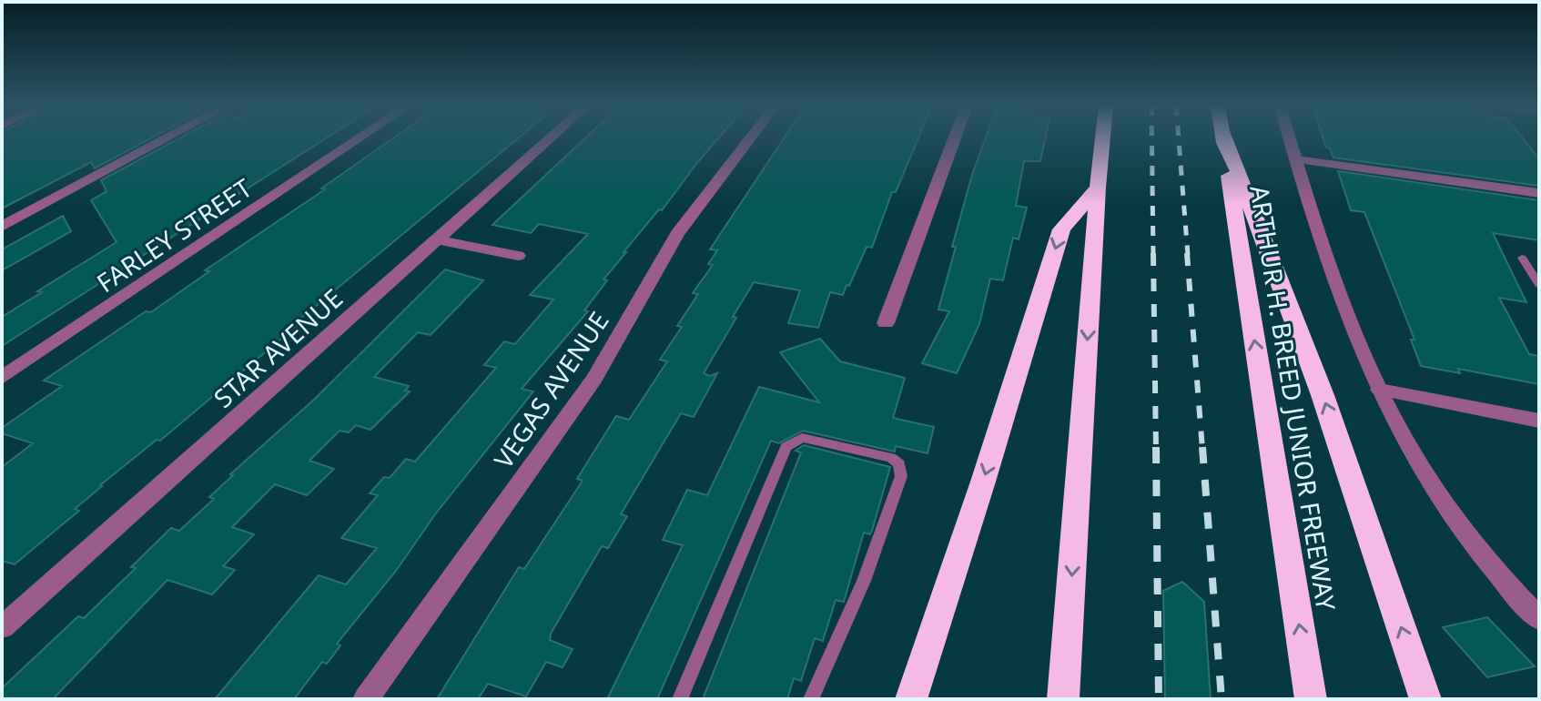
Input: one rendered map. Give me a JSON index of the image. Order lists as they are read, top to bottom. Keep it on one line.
{"streets":{"highway":["ARTHUR H. BREED JUNIOR FREEWAY"],"street":["FARLEY STREET","STAR AVENUE","VEGAS AVENUE"]}}
